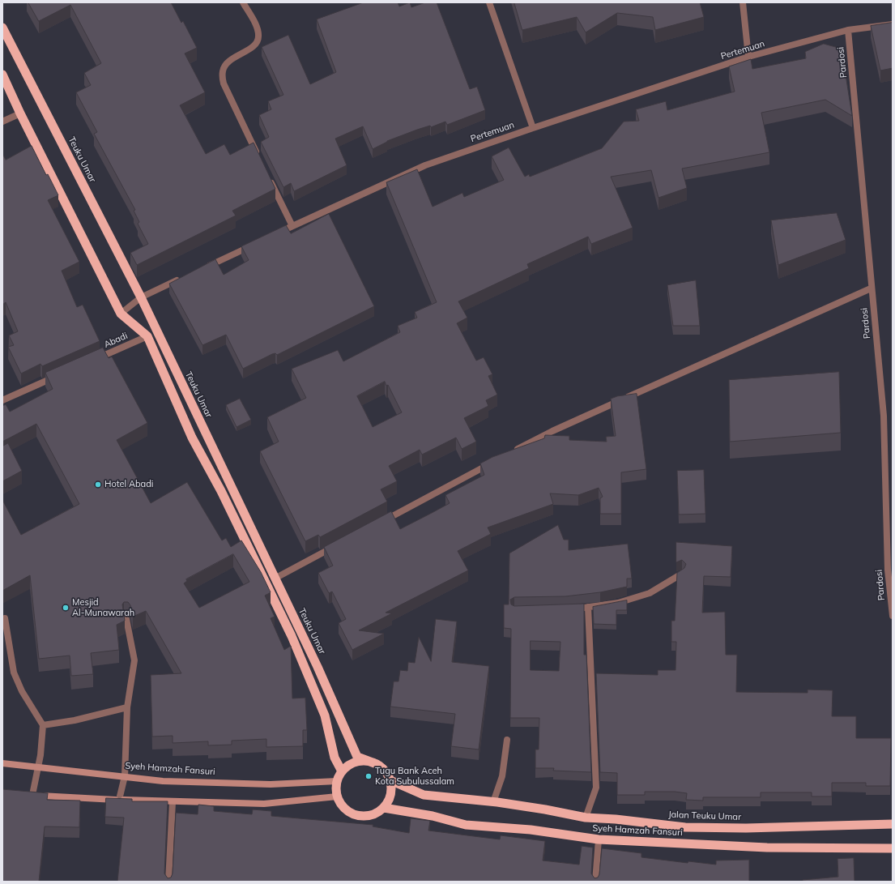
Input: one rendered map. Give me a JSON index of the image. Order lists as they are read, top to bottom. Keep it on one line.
{"streets":{"highway":["Teuku Umar","Syeh Hamzah Fansuri","Jalan Teuku Umar"],"street":["Pertemuan","Pardosi","Abadi"]},"crossings":[["Pertemuan","Pardosi"],["Teuku Umar","Syeh Hamzah Fansuri"]],"places":["Hotel Abadi","Mesjid Al-Munawarah","Tugu Bank Aceh Kota Subulussalam"]}
